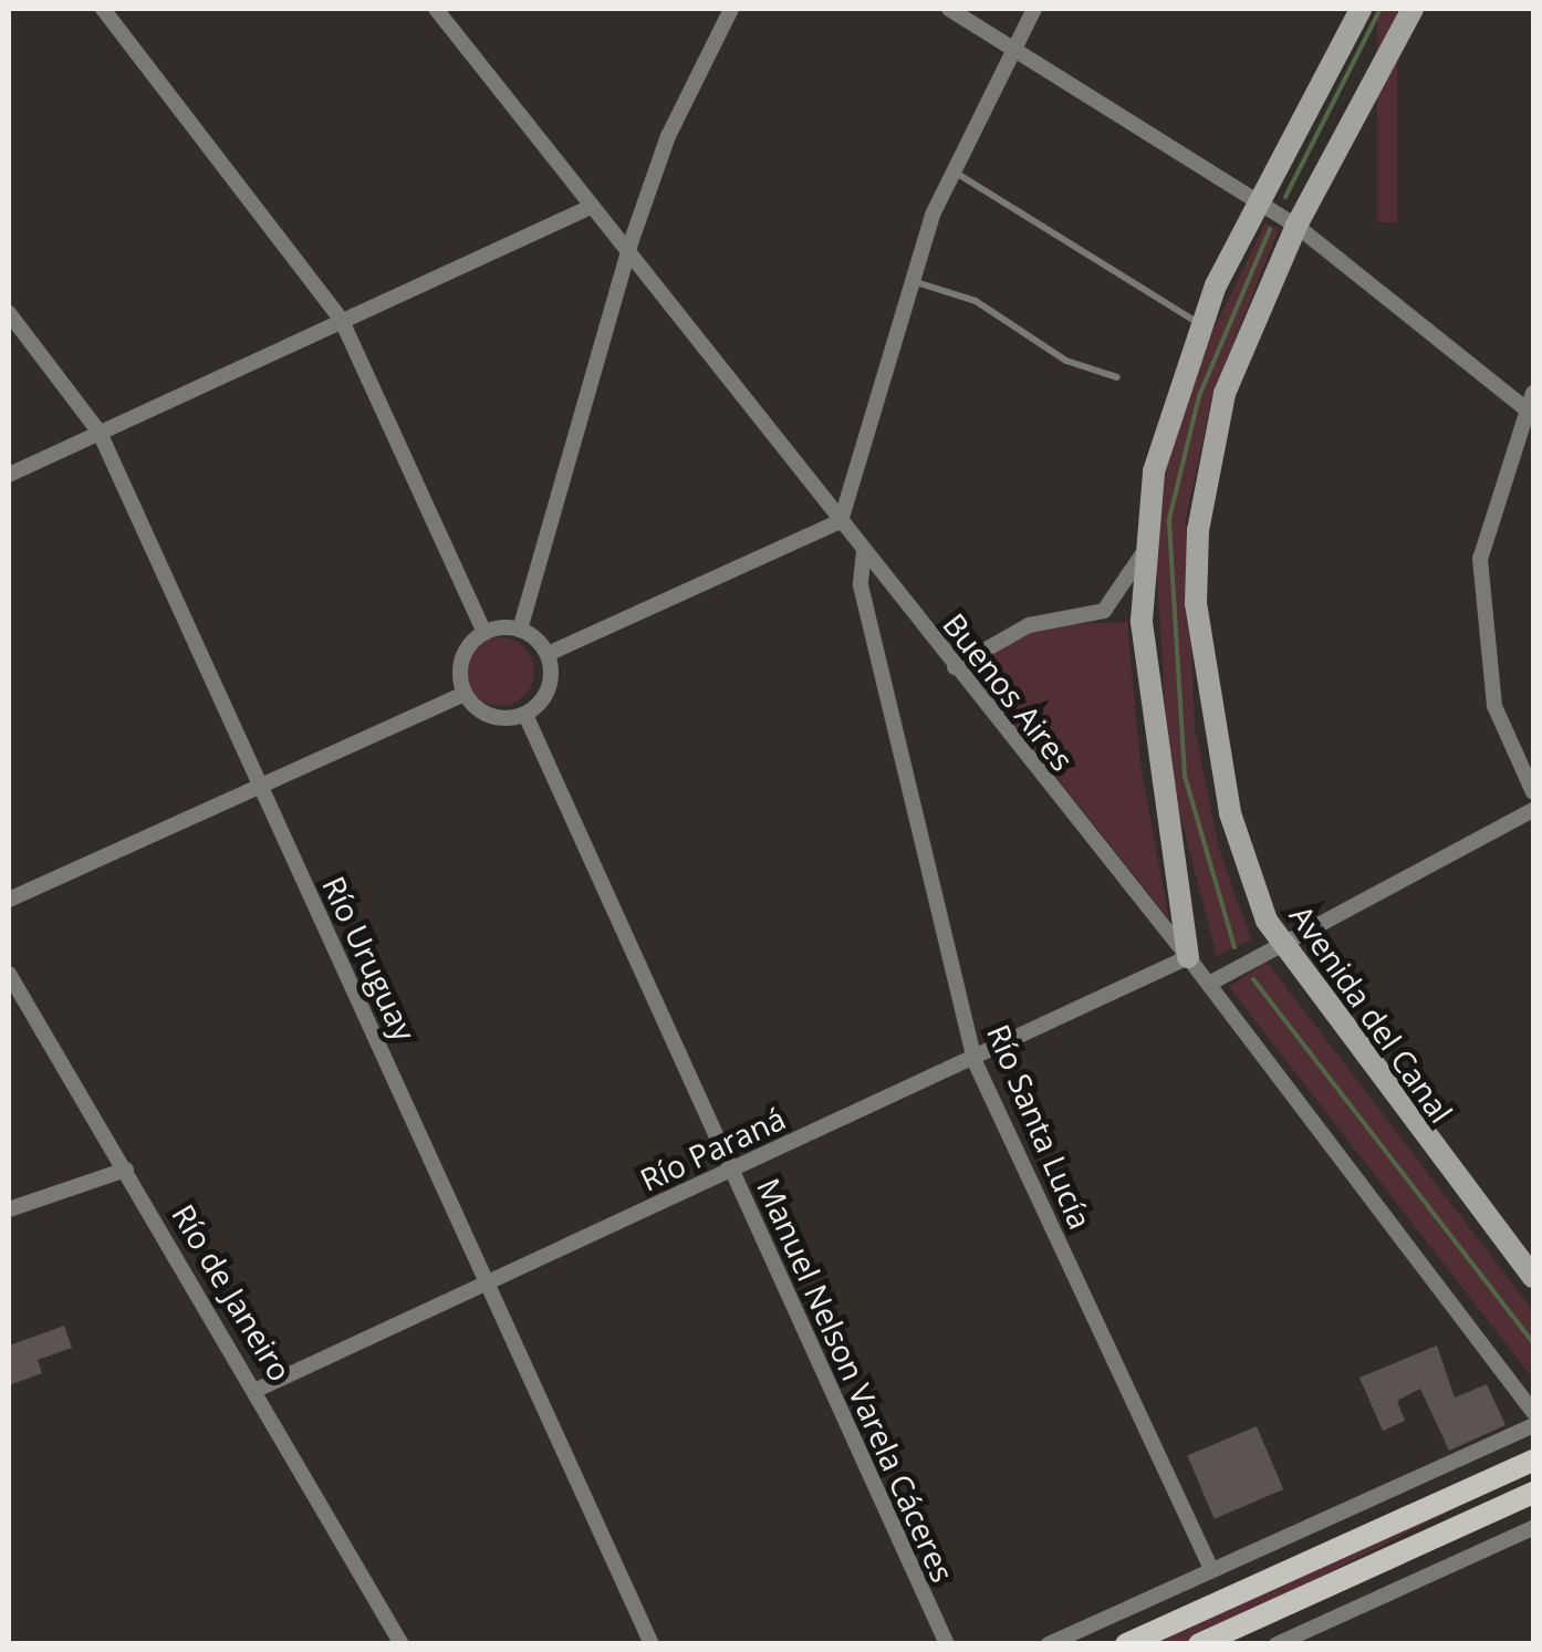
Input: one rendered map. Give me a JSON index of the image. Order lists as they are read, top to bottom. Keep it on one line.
{"streets":{"street":["Buenos Aires","Río Uruguay","Avenida del Canal","Río Santa Lucía","Río Paraná","Río de Janeiro","Manuel Nelson Varela Cáceres"]},"crossings":[["Buenos Aires","Río Santa Lucía"],["Buenos Aires","Río Paraná"],["Río Uruguay","Río Paraná"],["Río Santa Lucía","Río Paraná"],["Río Paraná","Río de Janeiro"],["Río Paraná","Manuel Nelson Varela Cáceres"]]}
